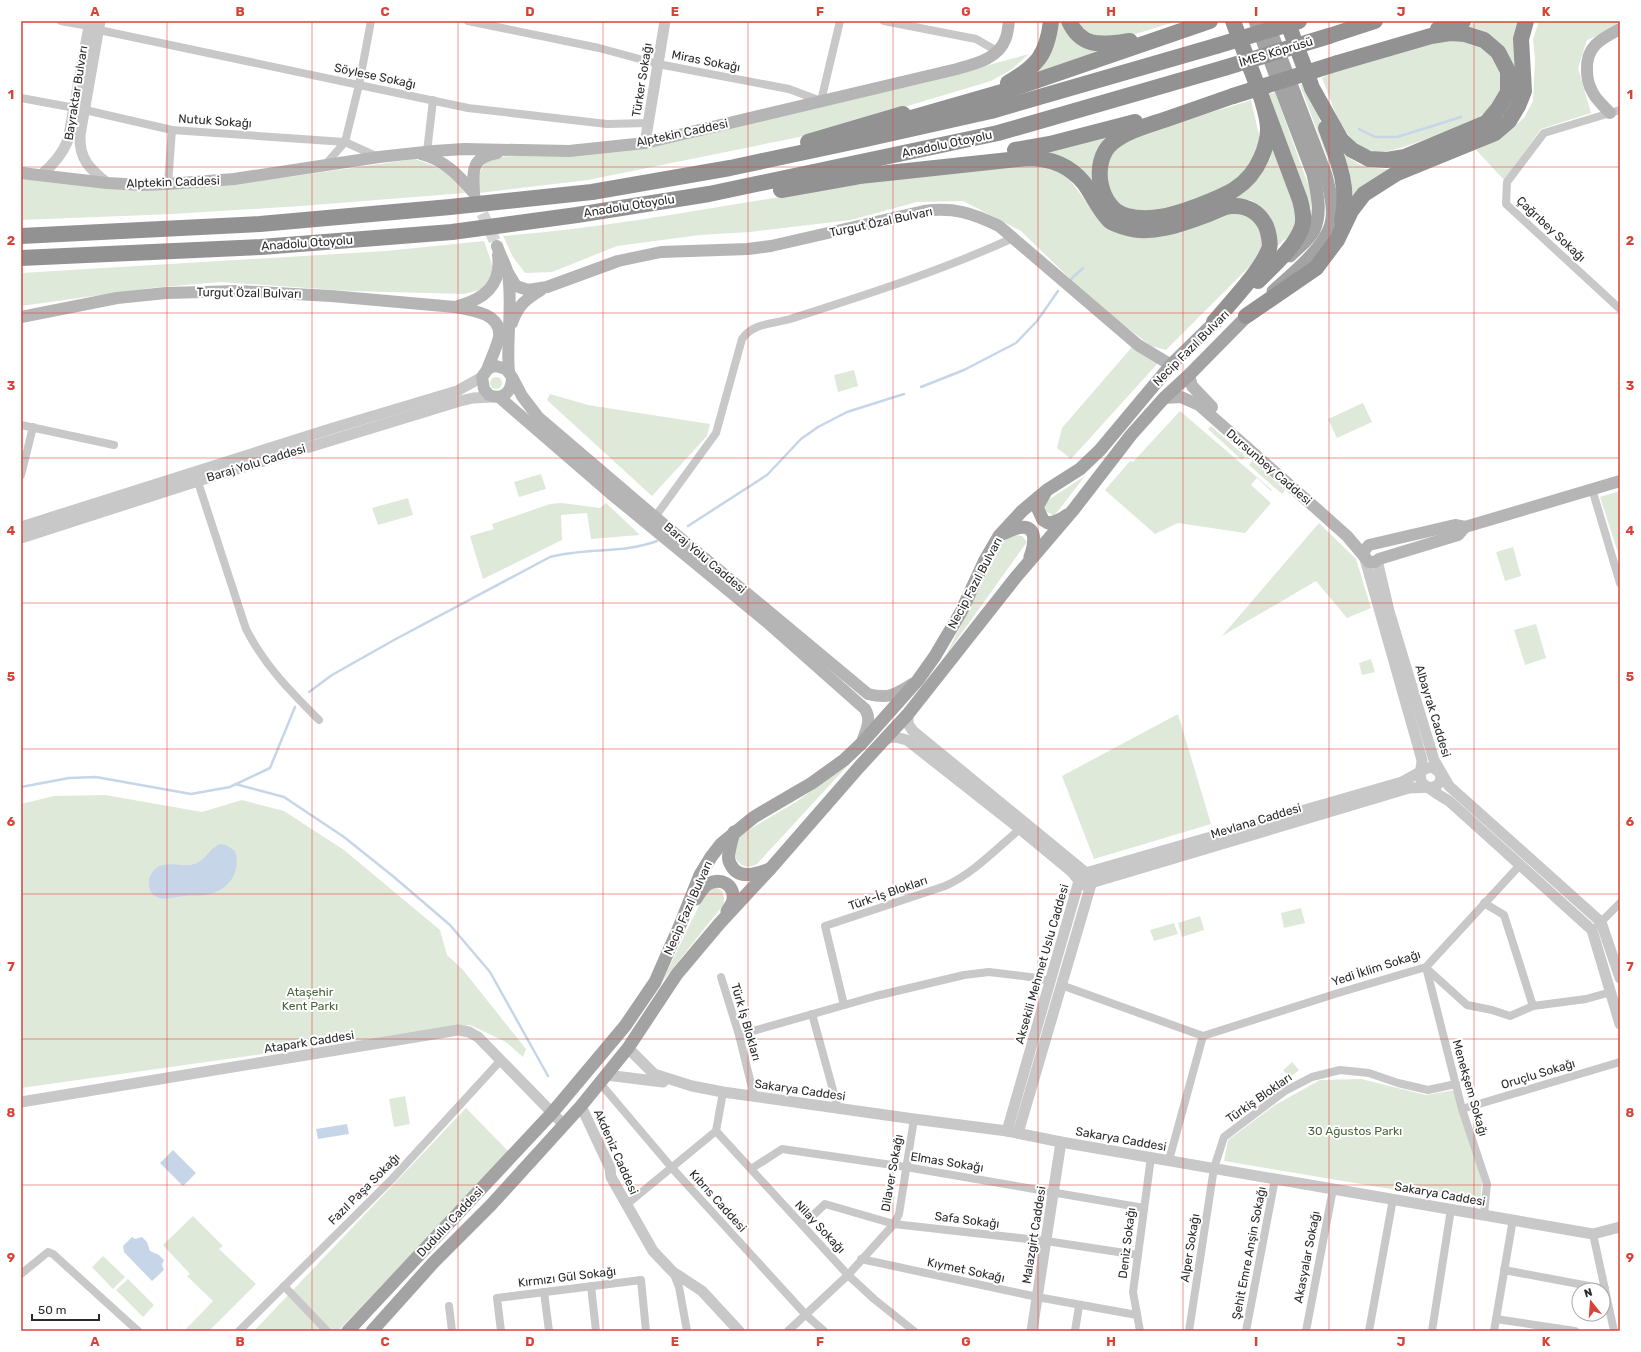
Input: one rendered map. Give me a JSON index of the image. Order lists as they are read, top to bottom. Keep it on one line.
{"streets":{"highway":["İMES Köprüsü","Anadolu Otoyolu"],"main road":["Alptekin Caddesi","Turgut Özal Bulvarı","Necip Fazıl Bulvarı","Baraj Yolu Caddesi","Dursunbey Caddesi","Dudullu Caddesi"],"street":["Miras Sokağı","Söylese Sokağı","Türker Sokağı","Bayraktar Bulvarı","Nutuk Sokağı","Çağrıbey Sokağı","Albayrak Caddesi","Mevlana Caddesi","Türk-İş Blokları","Aksekili Mehmet Uslu Caddesi","Yedi İklim Sokağı","Türk İş Blokları","Atapark Caddesi","Oruçlu Sokağı","Menekşem Sokağı","Sakarya Caddesi","Türkiş Blokları","Akdeniz Caddesi","Elmas Sokağı","Dilaver Sokağı","Fazıl Paşa Sokağı","Kıbrıs Caddesi","Safa Sokağı","Nilay Sokağı","Malazgirt Caddesi","Deniz Sokağı","Alper Sokağı","Şehit Emre Anşin Sokağı","Akasyalar Sokağı","Kıymet Sokağı","Kırmızı Gül Sokağı"]},"crossings":[["İMES Köprüsü","Anadolu Otoyolu"],["Miras Sokağı","Türker Sokağı"],["Miras Sokağı","Alptekin Caddesi"],["Söylese Sokağı","Türker Sokağı"],["Söylese Sokağı","Bayraktar Bulvarı"],["Türker Sokağı","Alptekin Caddesi"],["Bayraktar Bulvarı","Nutuk Sokağı"],["Bayraktar Bulvarı","Alptekin Caddesi"],["Nutuk Sokağı","Alptekin Caddesi"],["Turgut Özal Bulvarı","Necip Fazıl Bulvarı"],["Necip Fazıl Bulvarı","Baraj Yolu Caddesi"],["Necip Fazıl Bulvarı","Dursunbey Caddesi"],["Necip Fazıl Bulvarı","Aksekili Mehmet Uslu Caddesi"],["Necip Fazıl Bulvarı","Atapark Caddesi"],["Necip Fazıl Bulvarı","Sakarya Caddesi"],["Necip Fazıl Bulvarı","Akdeniz Caddesi"],["Necip Fazıl Bulvarı","Kıbrıs Caddesi"],["Necip Fazıl Bulvarı","Dudullu Caddesi"],["Dursunbey Caddesi","Albayrak Caddesi"],["Albayrak Caddesi","Mevlana Caddesi"],["Albayrak Caddesi","Yedi İklim Sokağı"],["Mevlana Caddesi","Aksekili Mehmet Uslu Caddesi"],["Türk-İş Blokları","Aksekili Mehmet Uslu Caddesi"],["Aksekili Mehmet Uslu Caddesi","Sakarya Caddesi"],["Yedi İklim Sokağı","Menekşem Sokağı"],["Türk İş Blokları","Sakarya Caddesi"],["Atapark Caddesi","Fazıl Paşa Sokağı"],["Atapark Caddesi","Dudullu Caddesi"],["Oruçlu Sokağı","Menekşem Sokağı"],["Menekşem Sokağı","Sakarya Caddesi"],["Menekşem Sokağı","Türkiş Blokları"],["Sakarya Caddesi","Türkiş Blokları"],["Sakarya Caddesi","Dilaver Sokağı"],["Sakarya Caddesi","Malazgirt Caddesi"],["Sakarya Caddesi","Deniz Sokağı"],["Sakarya Caddesi","Alper Sokağı"],["Sakarya Caddesi","Şehit Emre Anşin Sokağı"],["Sakarya Caddesi","Akasyalar Sokağı"],["Türkiş Blokları","Alper Sokağı"],["Elmas Sokağı","Dilaver Sokağı"],["Elmas Sokağı","Nilay Sokağı"],["Elmas Sokağı","Malazgirt Caddesi"],["Elmas Sokağı","Deniz Sokağı"],["Dilaver Sokağı","Kıbrıs Caddesi"],["Dilaver Sokağı","Safa Sokağı"],["Dilaver Sokağı","Nilay Sokağı"],["Dilaver Sokağı","Kıymet Sokağı"],["Safa Sokağı","Nilay Sokağı"],["Safa Sokağı","Malazgirt Caddesi"],["Safa Sokağı","Deniz Sokağı"],["Malazgirt Caddesi","Kıymet Sokağı"],["Deniz Sokağı","Kıymet Sokağı"]],"parks":["Ataşehir Kent Parkı","30 Ağustos Parkı"],"scale_bar":"50 m","north":"top","grid":{"columns":["A","B","C","D","E","F","G","H","I","J","K"],"rows":["1","2","3","4","5","6","7","8","9"]}}
